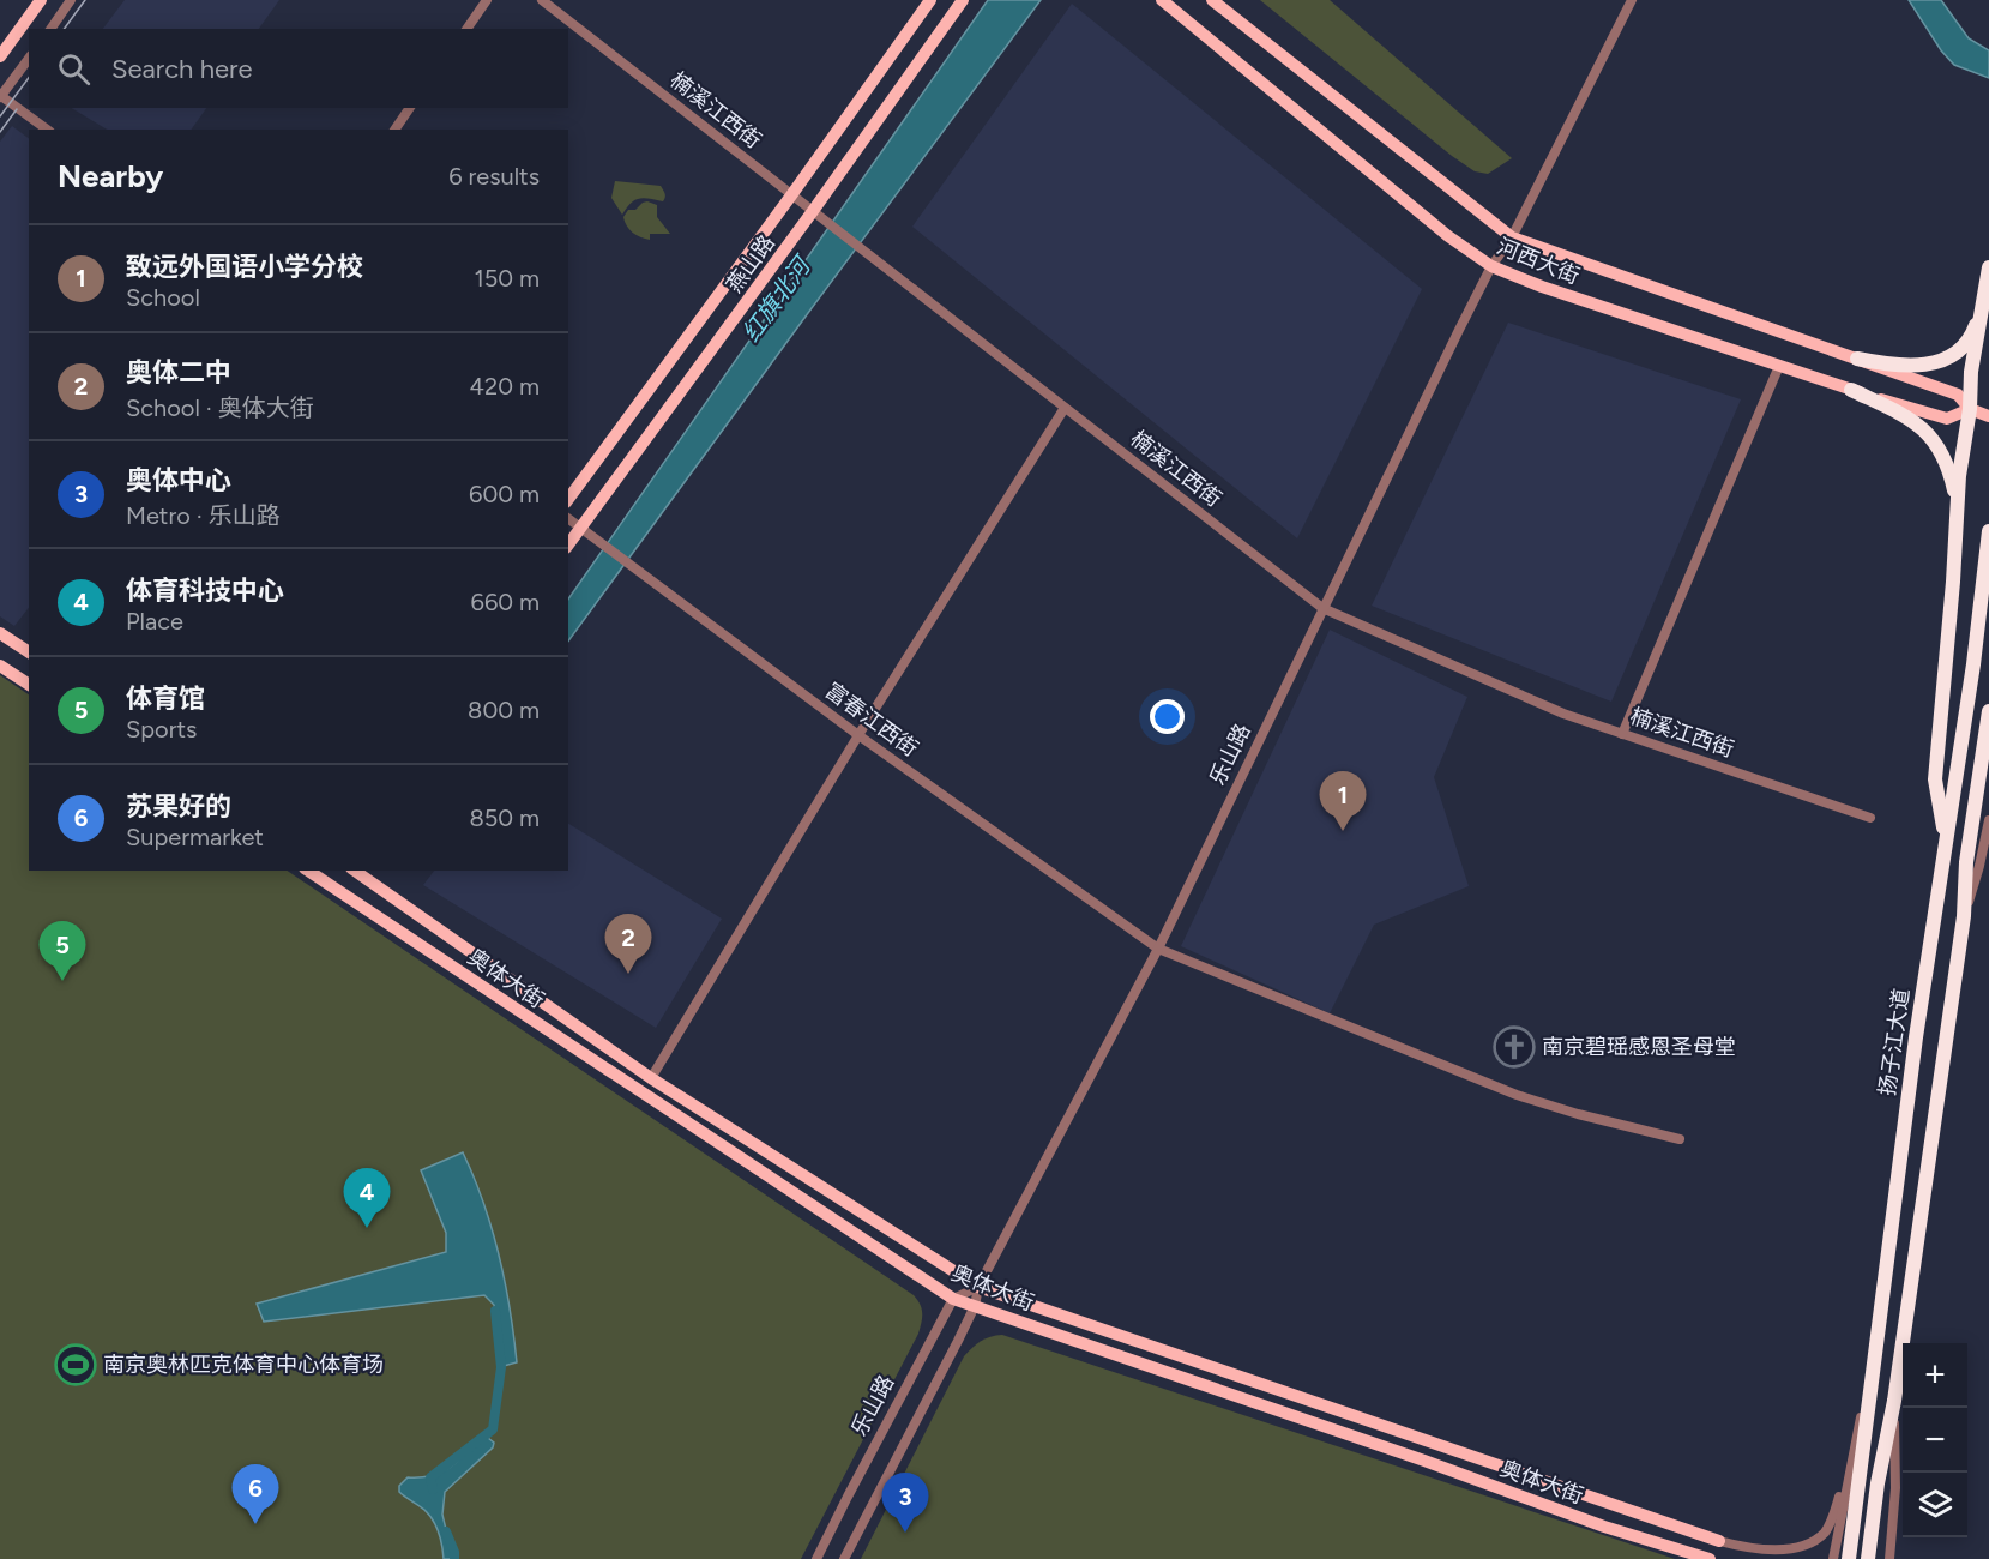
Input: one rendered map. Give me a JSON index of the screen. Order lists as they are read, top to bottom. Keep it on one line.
{"streets":{"highway":["扬子江大道"],"main road":["河西大街","燕山路","奥体大街"],"street":["楠溪江西街","富春江西街","乐山路"]},"crossings":[["楠溪江西街","燕山路"],["楠溪江西街","乐山路"],["河西大街","乐山路"],["燕山路","富春江西街"],["富春江西街","乐山路"],["乐山路","奥体大街"]],"water":["红旗北河"],"places":{"church":["南京碧瑶感恩圣母堂"],"sports":["南京奥林匹克体育中心体育场"]},"page":{"search":"Search here","heading":["Nearby","6 results"],"list":[{"mark":"1","name":"致远外国语小学分校","note":"School","value":"150 m"},{"mark":"2","name":"奥体二中","note":"School · 奥体大街","value":"420 m"},{"mark":"3","name":"奥体中心","note":"Metro · 乐山路","value":"600 m"},{"mark":"4","name":"体育科技中心","note":"Place","value":"660 m"},{"mark":"5","name":"体育馆","note":"Sports","value":"800 m"},{"mark":"6","name":"苏果好的","note":"Supermarket","value":"850 m"}],"pins":["1","2","5","4","6","3"],"map_buttons":["+","−"]}}
